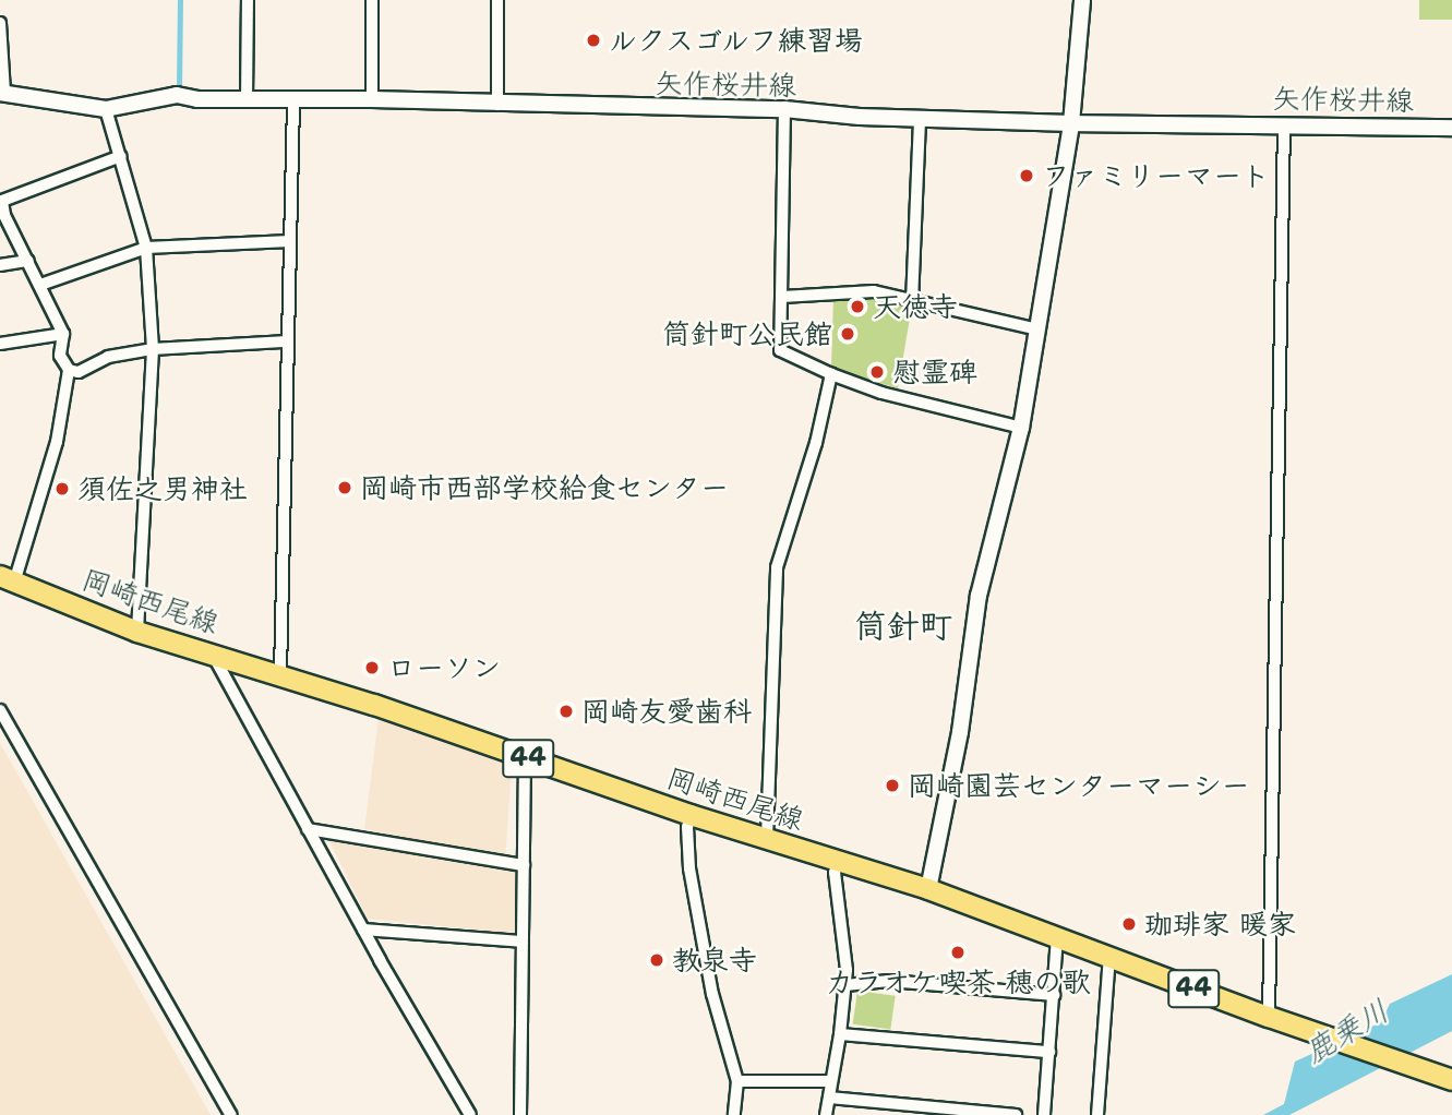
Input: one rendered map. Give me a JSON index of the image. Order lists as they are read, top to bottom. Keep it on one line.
{"streets":{"main road":["岡崎西尾線","44"],"street":["矢作桜井線"]},"districts":["筒針町"],"water":["鹿乗川"],"places":["ルクスゴルフ練習場","ファミリーマート","天徳寺","筒針町公民館","慰霊碑","岡崎市西部学校給食センター","須佐之男神社","ローソン","岡崎友愛歯科","岡崎園芸センターマーシー","珈琲家 暖家","カラオケ喫茶 穂の歌","教泉寺"]}
